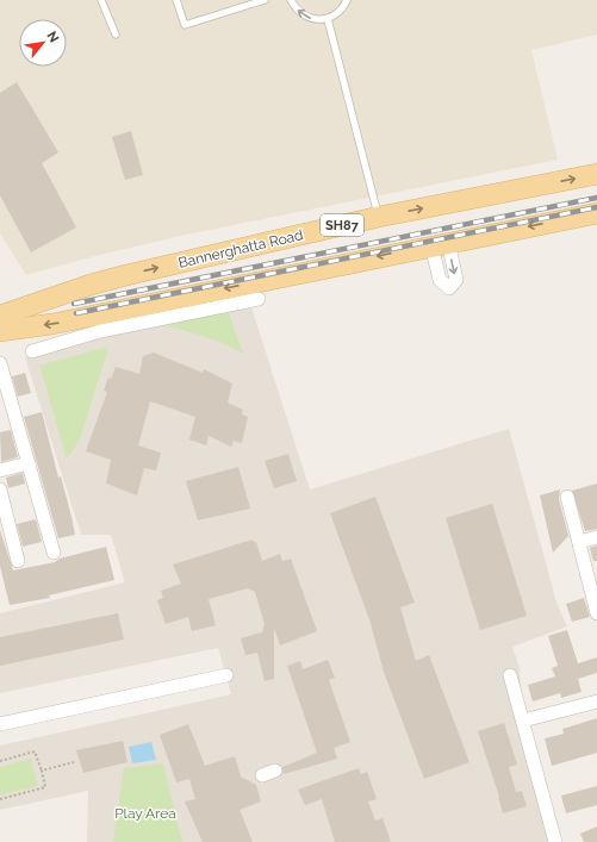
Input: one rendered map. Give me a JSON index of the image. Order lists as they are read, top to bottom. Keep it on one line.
{"streets":{"main road":["SH87","Bannerghatta Road"]},"parks":["Play Area"],"north":"top right"}
